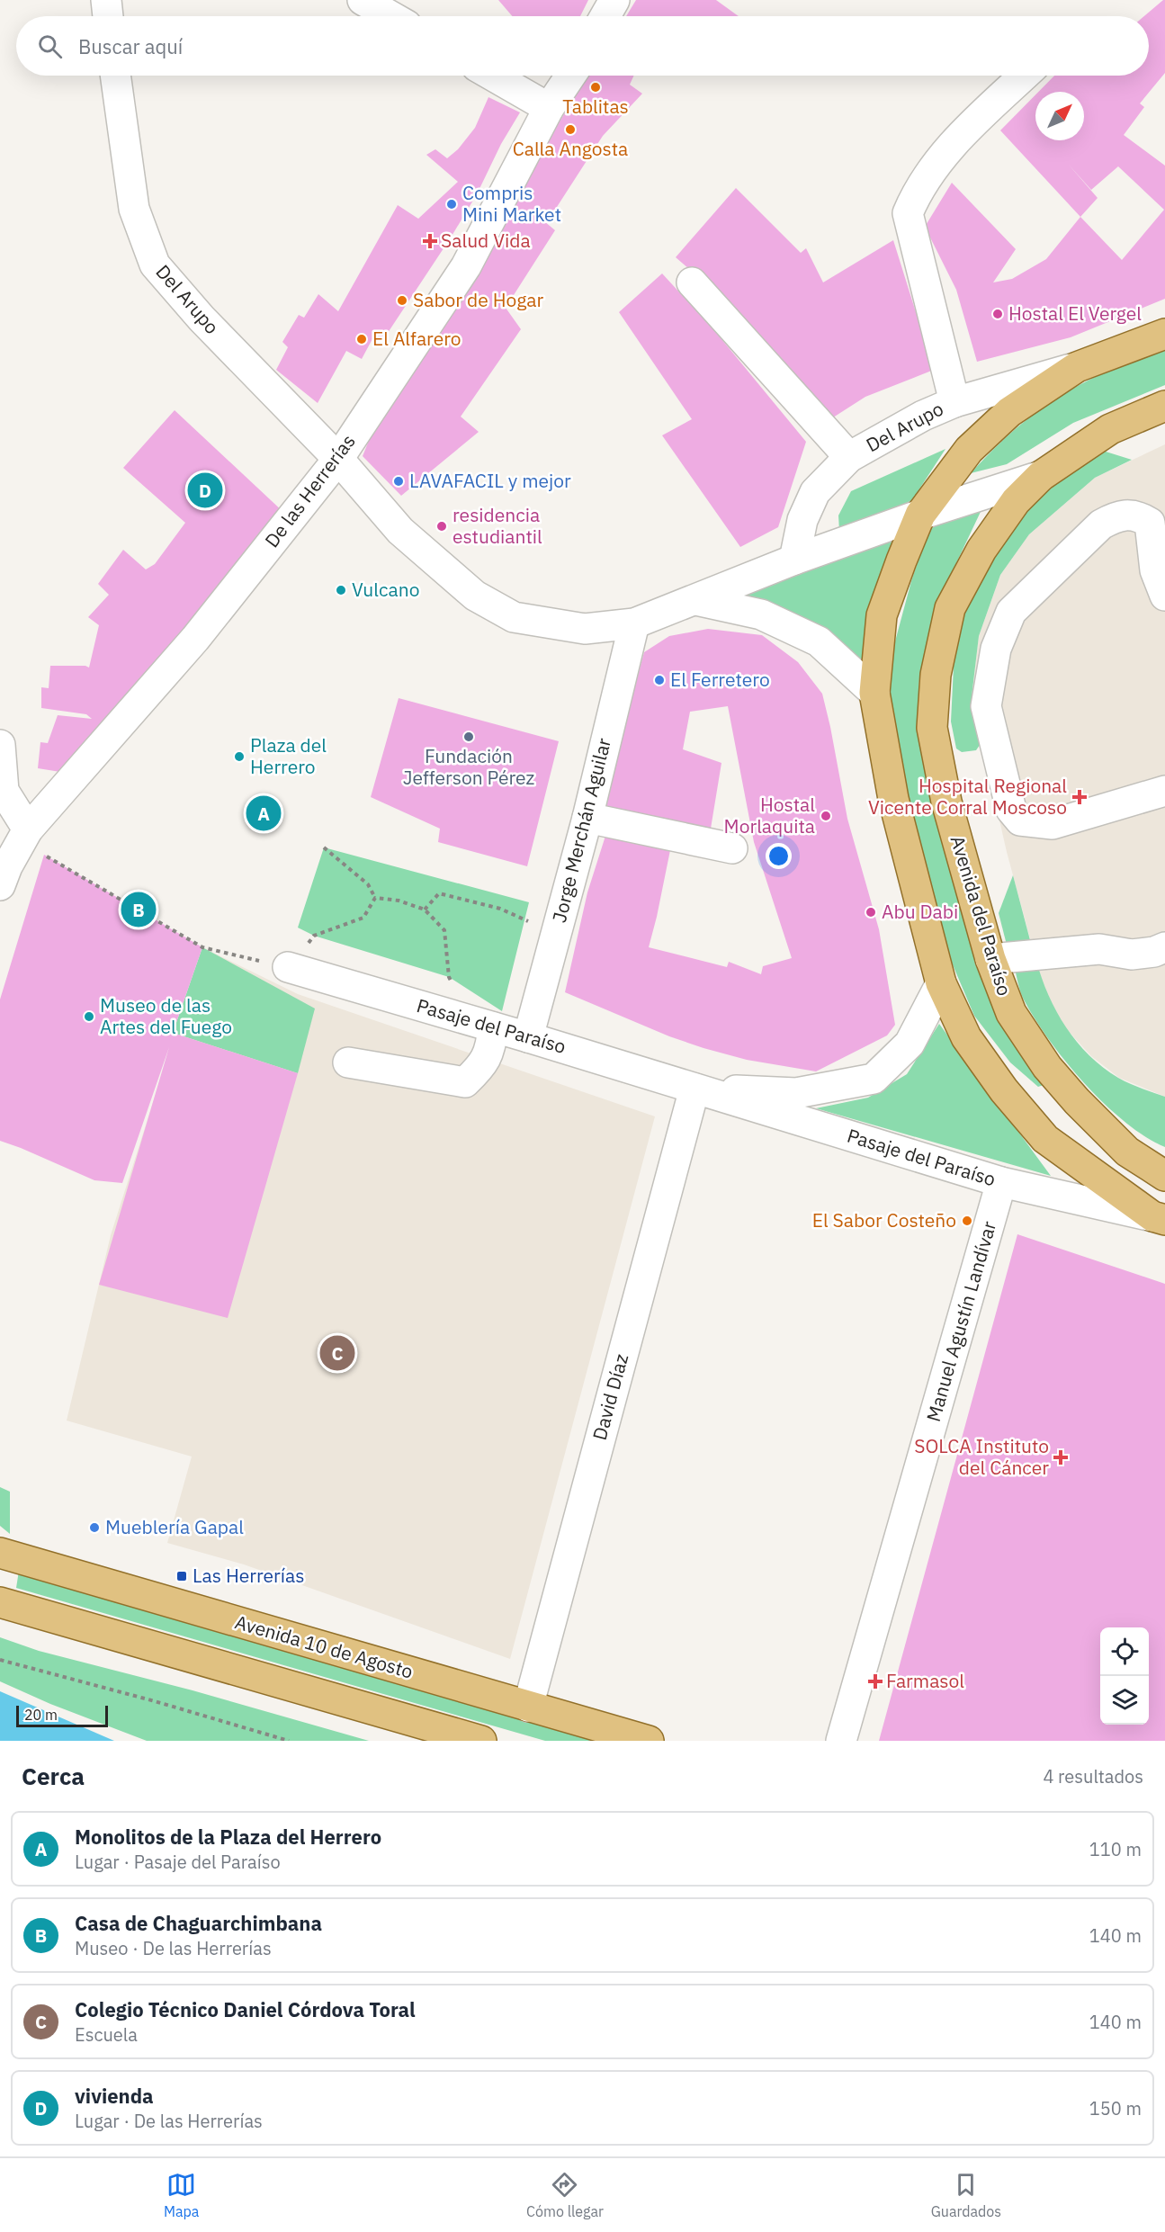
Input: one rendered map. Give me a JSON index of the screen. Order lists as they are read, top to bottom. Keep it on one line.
{"streets":{"main road":["Avenida del Paraíso","Avenida 10 de Agosto"],"street":["Del Arupo","De las Herrerías","Jorge Merchán Aguilar","Pasaje del Paraíso","Manuel Agustín Landívar","David Díaz"]},"crossings":[["Del Arupo","De las Herrerías"],["Del Arupo","Jorge Merchán Aguilar"],["Jorge Merchán Aguilar","Pasaje del Paraíso"],["Pasaje del Paraíso","Manuel Agustín Landívar"],["Pasaje del Paraíso","David Díaz"],["David Díaz","Avenida 10 de Agosto"]],"places":{"other":["Tablitas","Calla Angosta","Compris Mini Market","Sabor de Hogar","Hostal El Vergel","El Alfarero","LAVAFACIL y mejor","residencia estudiantil","Vulcano","El Ferretero","Fundación Jefferson Pérez","Plaza del Herrero","Hostal Morlaquita","Abu Dabi","Museo de las Artes del Fuego","El Sabor Costeño","Mueblería Gapal"],"health":["Salud Vida","Hospital Regional Vicente Corral Moscoso","SOLCA Instituto del Cáncer","Farmasol"],"transit":["Las Herrerías"]},"scale_bar":"20 m","north":"top right","page":{"search":"Buscar aquí","pins":["D","A","B","C"],"scale":"20 m","heading":["Cerca","4 resultados"],"list":[{"mark":"A","name":"Monolitos de la Plaza del Herrero","note":"Lugar · Pasaje del Paraíso","value":"110 m"},{"mark":"B","name":"Casa de Chaguarchimbana","note":"Museo · De las Herrerías","value":"140 m"},{"mark":"C","name":"Colegio Técnico Daniel Córdova Toral","note":"Escuela","value":"140 m"},{"mark":"D","name":"vivienda","note":"Lugar · De las Herrerías","value":"150 m"}],"nav":["Mapa","Cómo llegar","Guardados"]}}
